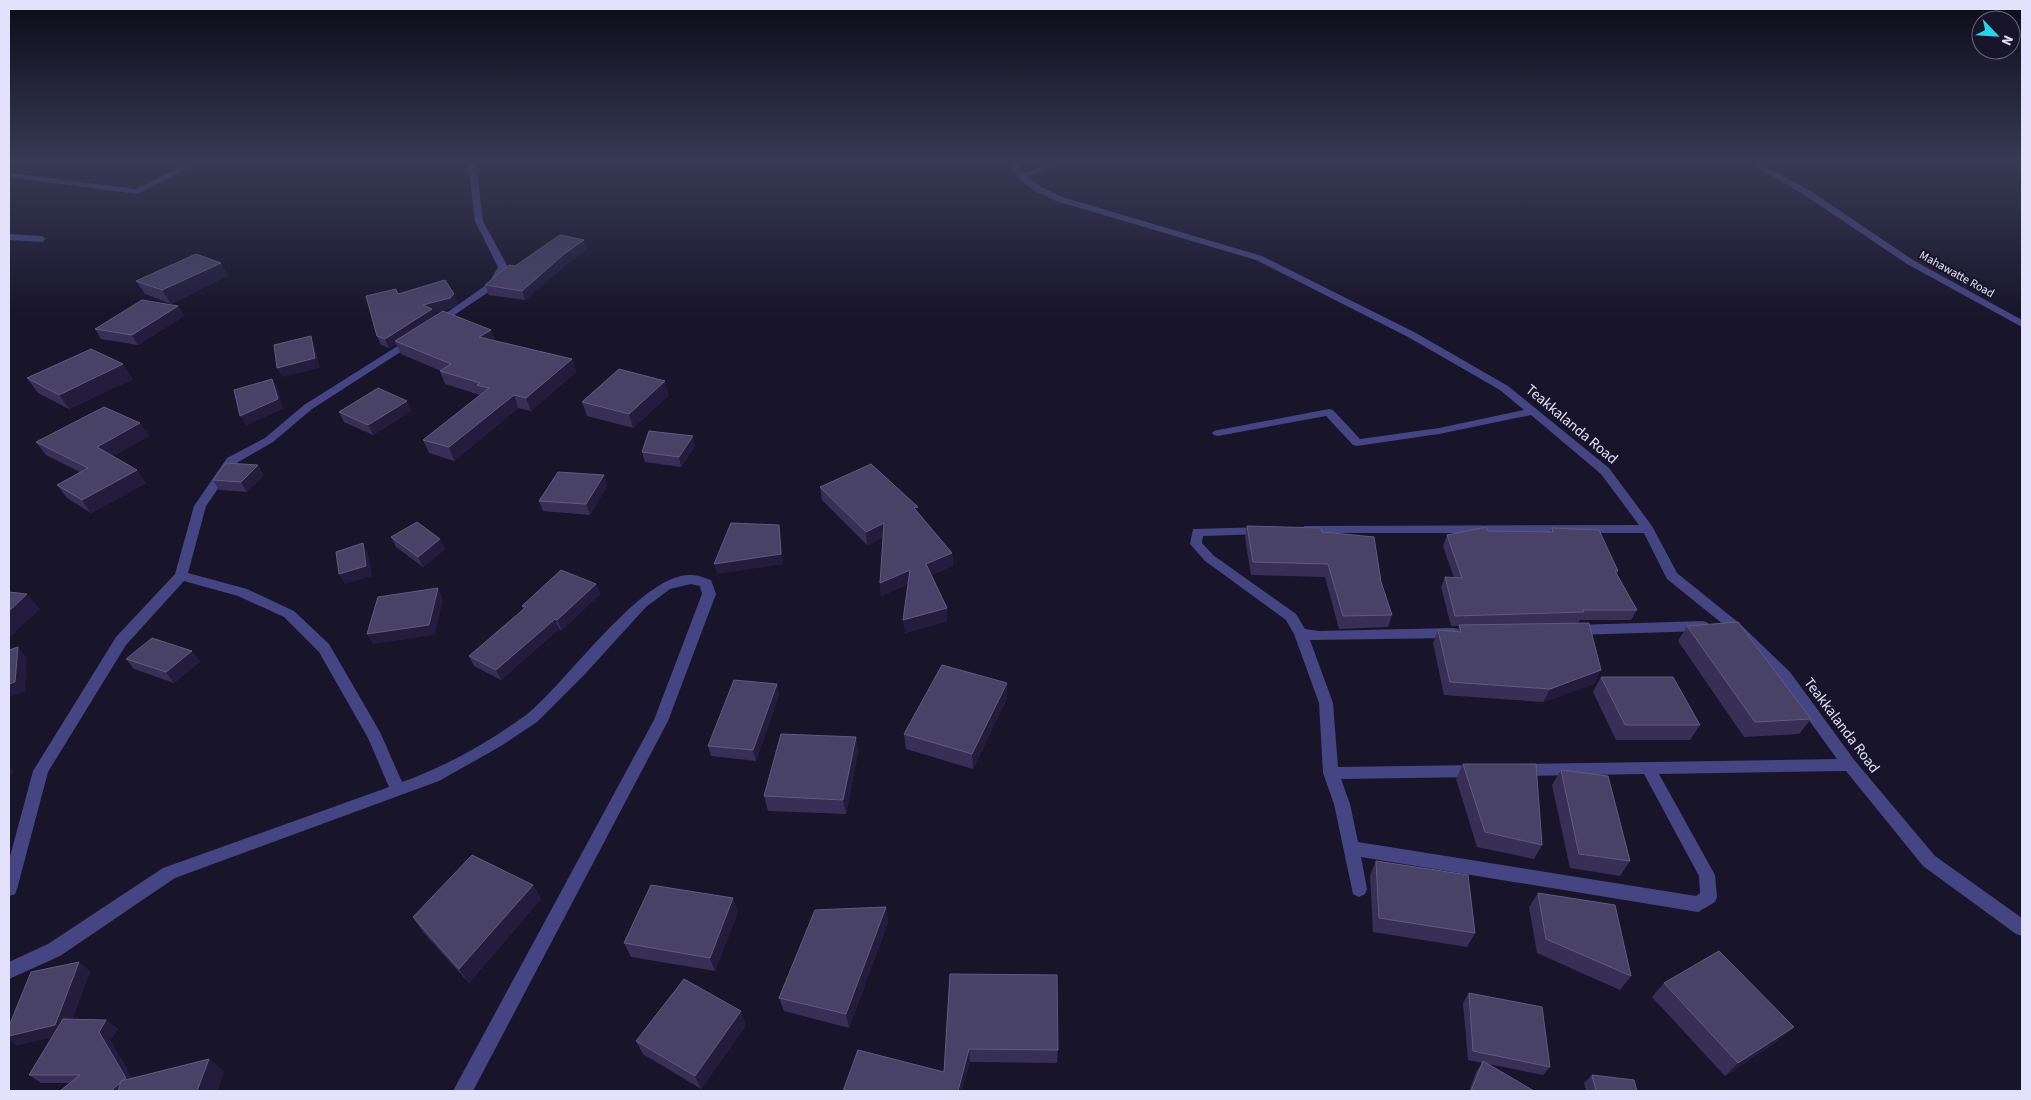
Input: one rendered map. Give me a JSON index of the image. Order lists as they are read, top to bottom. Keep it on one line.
{"streets":{"street":["Mahawatte Road","Teakkalanda Road"]},"north":"bottom right"}
